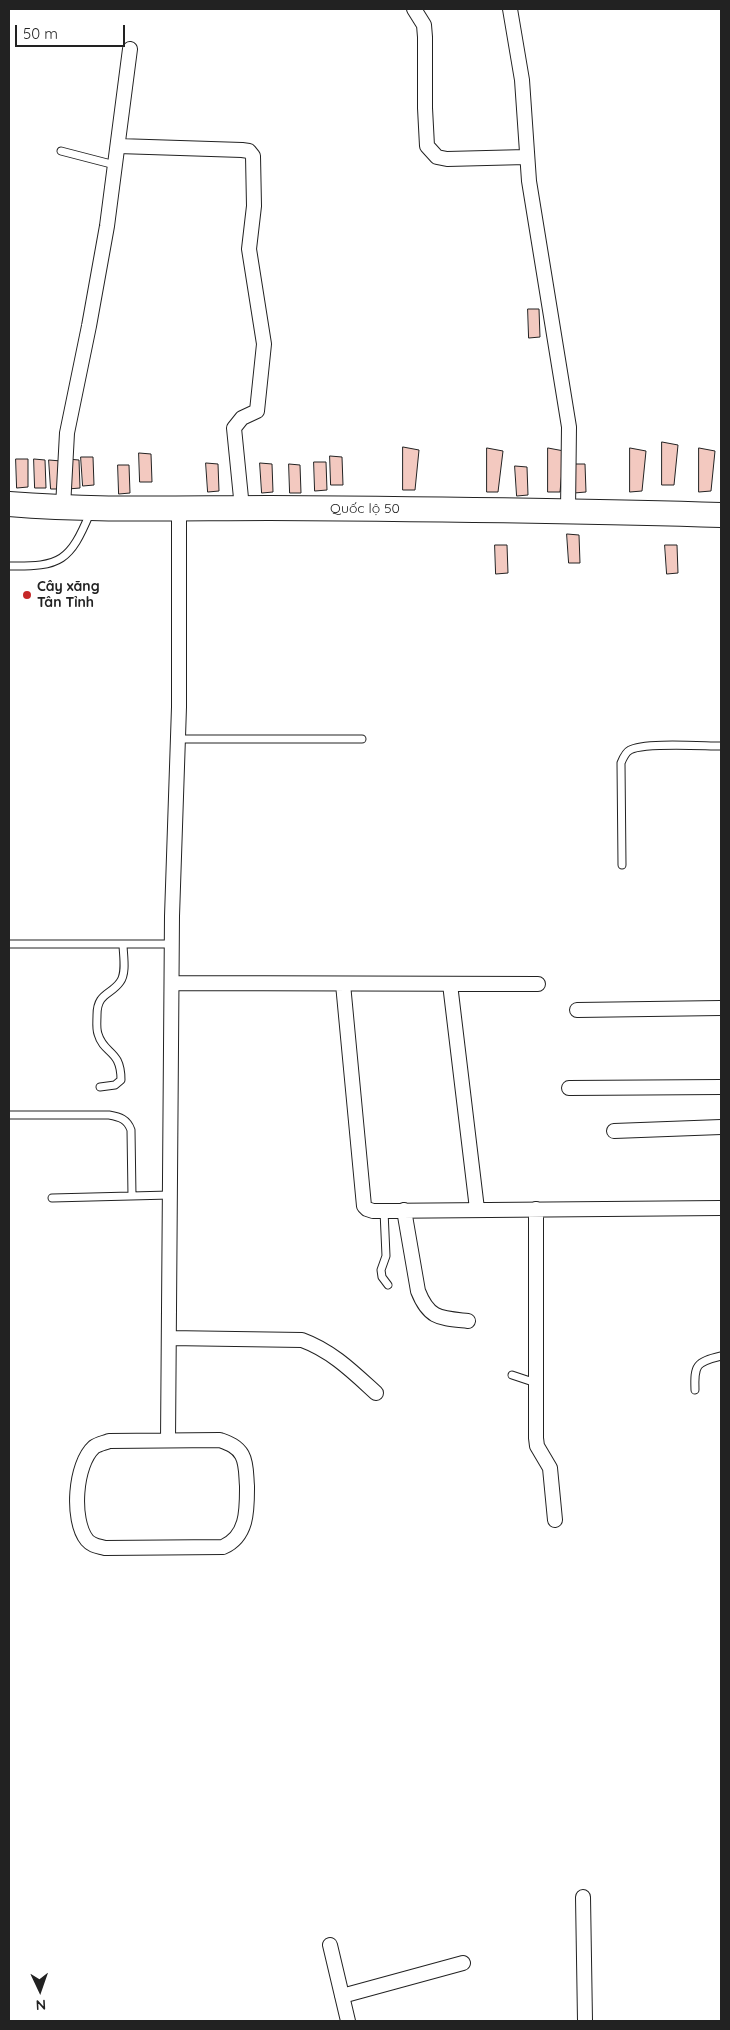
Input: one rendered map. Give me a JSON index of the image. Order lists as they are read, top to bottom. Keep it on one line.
{"streets":{"highway":["Quốc lộ 50"]},"places":["Cây xăng Tân Tỉnh"],"scale_bar":"50 m","north":"bottom"}
